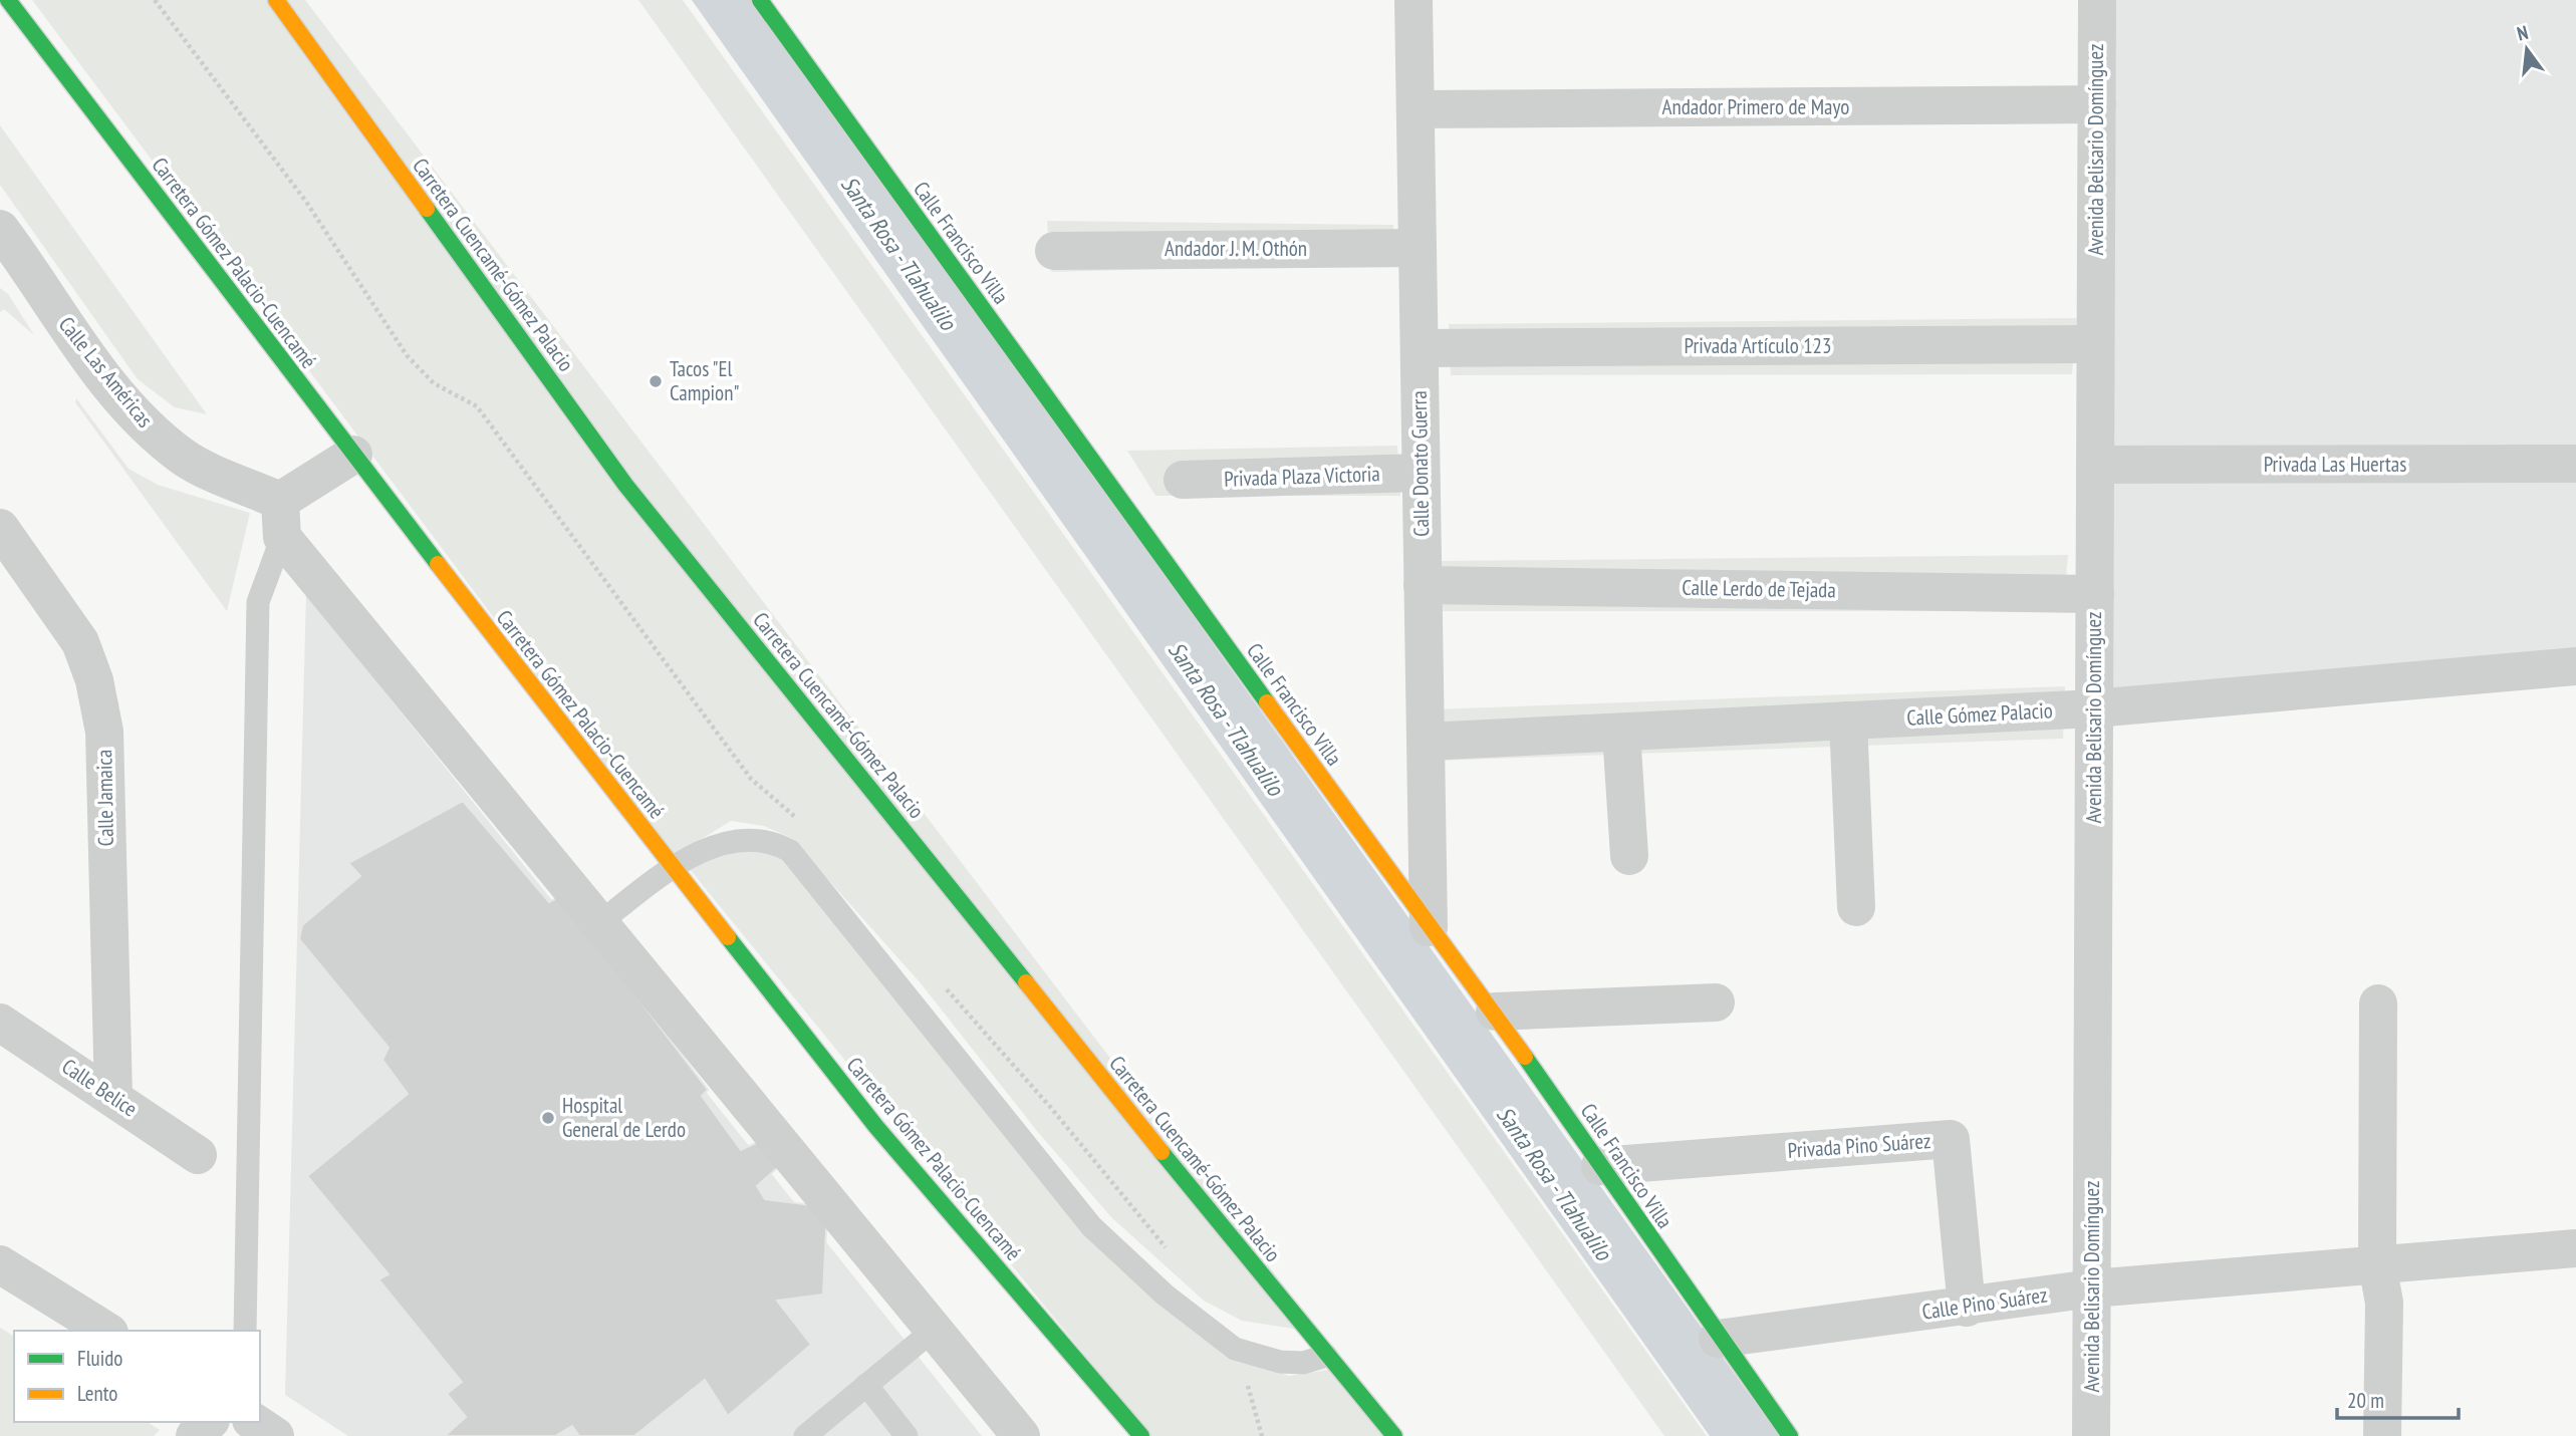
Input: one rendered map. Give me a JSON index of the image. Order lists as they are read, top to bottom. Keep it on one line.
{"streets":{"main road":["Calle Francisco Villa","Carretera Gómez Palacio-Cuencamé","Carretera Cuencamé-Gómez Palacio"],"street":["Andador Primero de Mayo","Avenida Belisario Domínguez","Andador J. M. Othón","Privada Artículo 123","Calle Las Américas","Calle Donato Guerra","Privada Las Huertas","Privada Plaza Victoria","Calle Lerdo de Tejada","Calle Gómez Palacio","Calle Jamaica","Calle Belice","Privada Pino Suárez","Calle Pino Suárez"]},"crossings":[["Andador Primero de Mayo","Avenida Belisario Domínguez"],["Andador Primero de Mayo","Calle Donato Guerra"],["Avenida Belisario Domínguez","Privada Artículo 123"],["Avenida Belisario Domínguez","Privada Las Huertas"],["Avenida Belisario Domínguez","Calle Lerdo de Tejada"],["Avenida Belisario Domínguez","Calle Gómez Palacio"],["Avenida Belisario Domínguez","Calle Pino Suárez"],["Calle Francisco Villa","Calle Donato Guerra"],["Calle Francisco Villa","Privada Pino Suárez"],["Calle Francisco Villa","Calle Pino Suárez"],["Andador J. M. Othón","Calle Donato Guerra"],["Privada Artículo 123","Calle Donato Guerra"],["Calle Donato Guerra","Privada Plaza Victoria"],["Calle Donato Guerra","Calle Lerdo de Tejada"],["Calle Donato Guerra","Calle Gómez Palacio"],["Calle Jamaica","Calle Belice"],["Privada Pino Suárez","Calle Pino Suárez"]],"water":["Santa Rosa - Tlahualilo"],"places":["Tacos \"El Campion\"","Hospital General de Lerdo"],"legend":["Fluido","Lento"],"scale_bar":"20 m","north":"top"}
